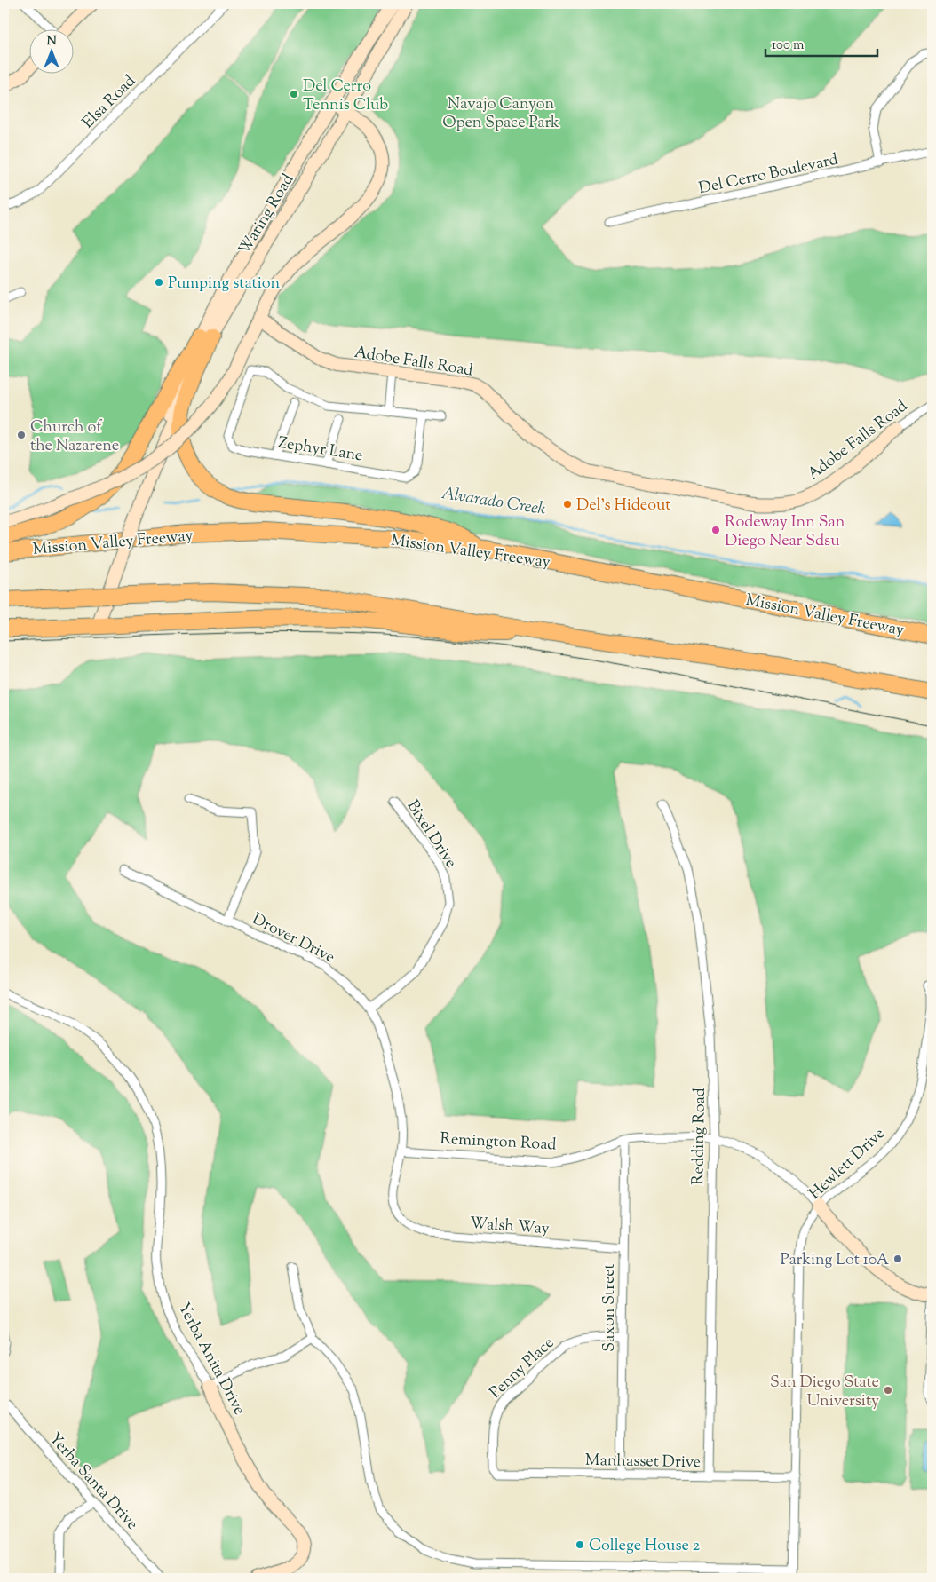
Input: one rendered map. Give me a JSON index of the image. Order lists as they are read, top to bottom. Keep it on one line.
{"streets":{"highway":["Mission Valley Freeway"],"street":["Elsa Road","Del Cerro Boulevard","Waring Road","Adobe Falls Road","Zephyr Lane","Bixel Drive","Drover Drive","Redding Road","Remington Road","Hewlett Drive","Walsh Way","Saxon Street","Yerba Anita Drive","Penny Place","Manhasset Drive","Yerba Santa Drive"]},"crossings":[["Bixel Drive","Drover Drive"],["Drover Drive","Remington Road"],["Drover Drive","Walsh Way"],["Redding Road","Remington Road"],["Redding Road","Manhasset Drive"],["Remington Road","Hewlett Drive"],["Remington Road","Saxon Street"],["Hewlett Drive","Manhasset Drive"],["Walsh Way","Saxon Street"],["Saxon Street","Penny Place"],["Saxon Street","Manhasset Drive"],["Penny Place","Manhasset Drive"]],"water":["Alvarado Creek"],"parks":["Navajo Canyon Open Space Park"],"places":["Del Cerro Tennis Club","Pumping station","Church of the Nazarene","Del’s Hideout","Rodeway Inn San Diego Near Sdsu","Parking Lot 10A","San Diego State University","College House 2"],"scale_bar":"100 m","north":"top"}
